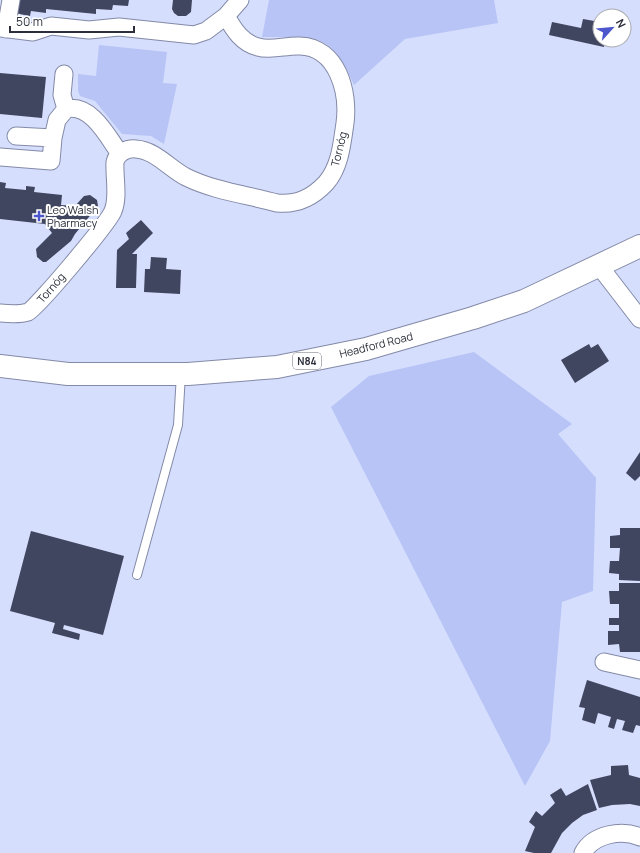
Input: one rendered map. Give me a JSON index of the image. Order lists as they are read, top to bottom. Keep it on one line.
{"streets":{"main road":["Headford Road","N84"],"street":["Tornóg"]},"places":{"health":["Leo Walsh Pharmacy"]},"scale_bar":"50 m","north":"top right"}
